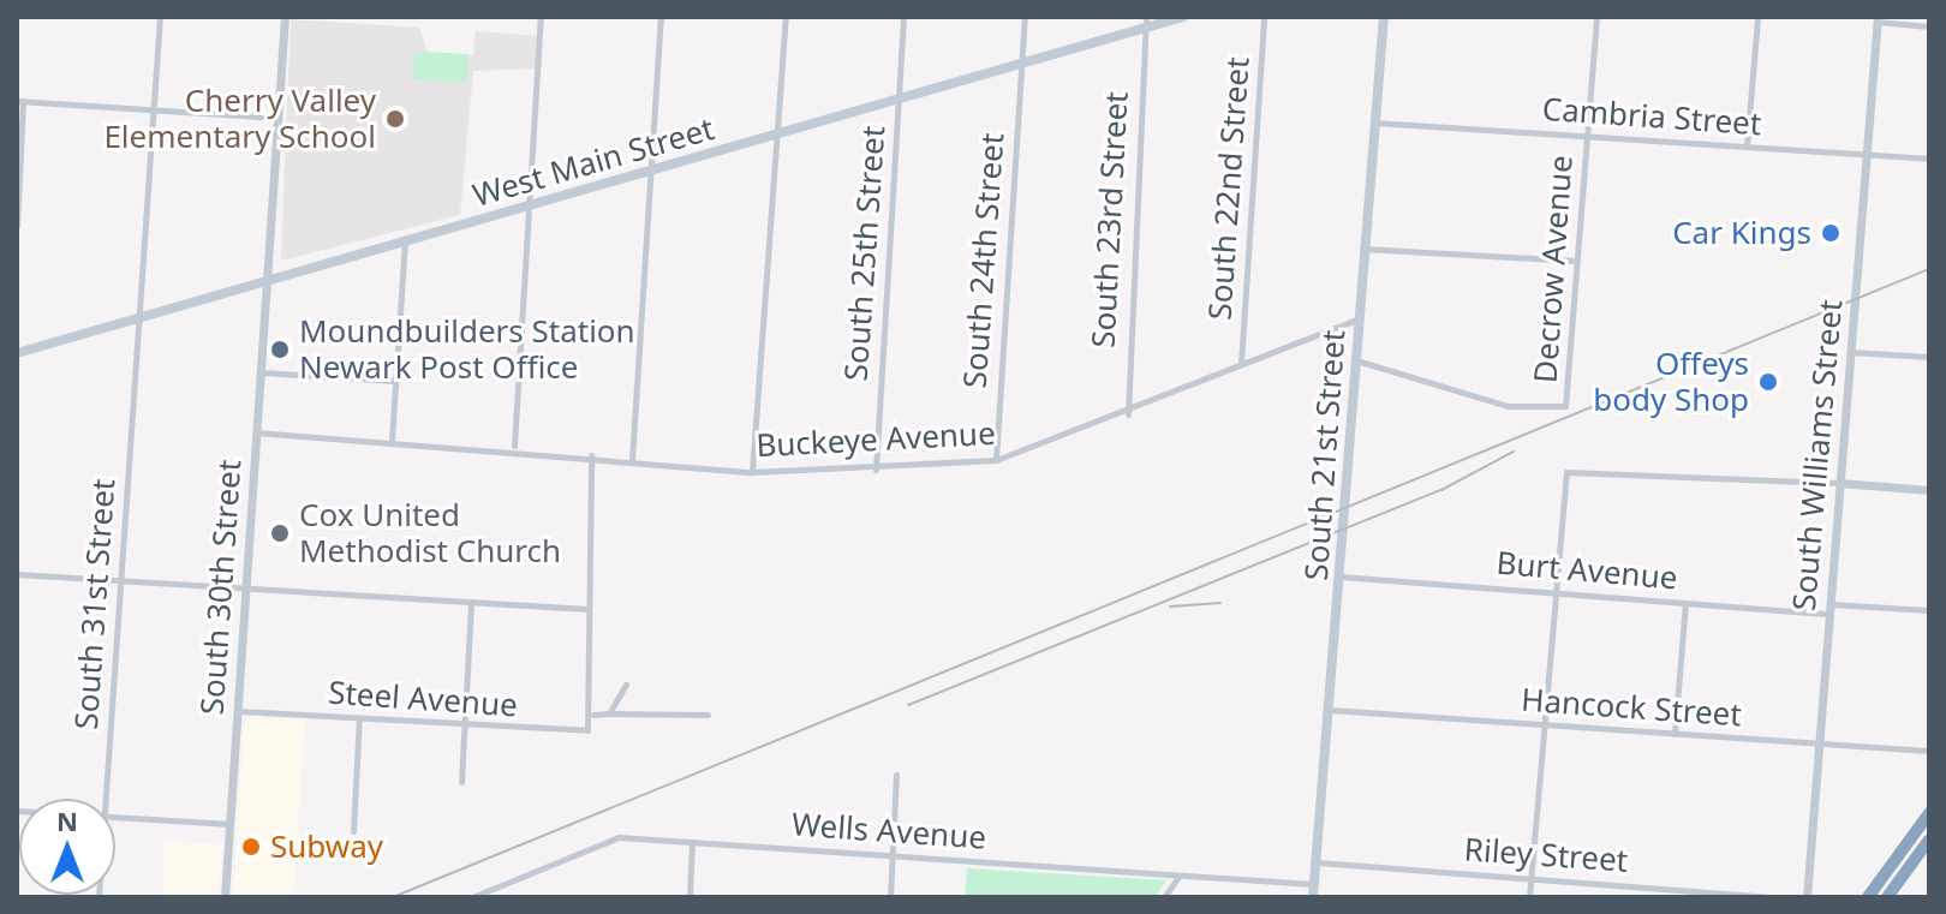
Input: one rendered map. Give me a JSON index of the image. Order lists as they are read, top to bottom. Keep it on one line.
{"streets":{"main road":["West Main Street","South 21st Street"],"street":["Cambria Street","South 22nd Street","South 23rd Street","South 25th Street","South 24th Street","Decrow Avenue","Buckeye Avenue","South Williams Street","Burt Avenue","South 30th Street","South 31st Street","Steel Avenue","Hancock Street","Wells Avenue","Riley Street"]},"crossings":[["Cambria Street","Decrow Avenue"],["Cambria Street","South 21st Street"],["Cambria Street","South Williams Street"],["West Main Street","South 23rd Street"],["West Main Street","South 25th Street"],["West Main Street","South 24th Street"],["West Main Street","South 30th Street"],["West Main Street","South 31st Street"],["South 22nd Street","Buckeye Avenue"],["South 23rd Street","Buckeye Avenue"],["South 25th Street","Buckeye Avenue"],["South 24th Street","Buckeye Avenue"],["Decrow Avenue","South 21st Street"],["Buckeye Avenue","South 21st Street"],["Buckeye Avenue","South 30th Street"],["South 21st Street","Burt Avenue"],["South 21st Street","Hancock Street"],["South 21st Street","Wells Avenue"],["South 21st Street","Riley Street"],["South Williams Street","Burt Avenue"],["South Williams Street","Hancock Street"],["South 30th Street","Steel Avenue"]],"places":["Cherry Valley Elementary School","Car Kings","Moundbuilders Station Newark Post Office","Offeys body Shop","Cox United Methodist Church","Subway"],"north":"top"}
